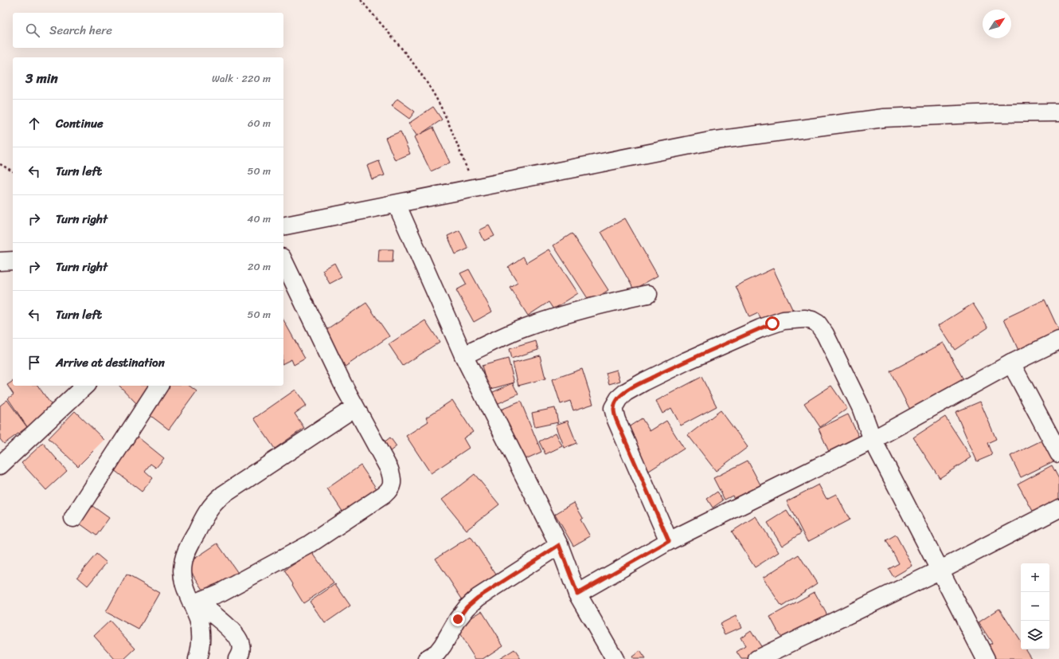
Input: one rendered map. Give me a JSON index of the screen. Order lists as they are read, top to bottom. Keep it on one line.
{"north":"top right","page":{"search":"Search here","heading":["3 min","Walk · 220 m"],"list":[["Continue","60 m"],["Turn left","50 m"],["Turn right","40 m"],["Turn right","20 m"],["Turn left","50 m"],"Arrive at destination"],"map_buttons":["+","−"]}}
